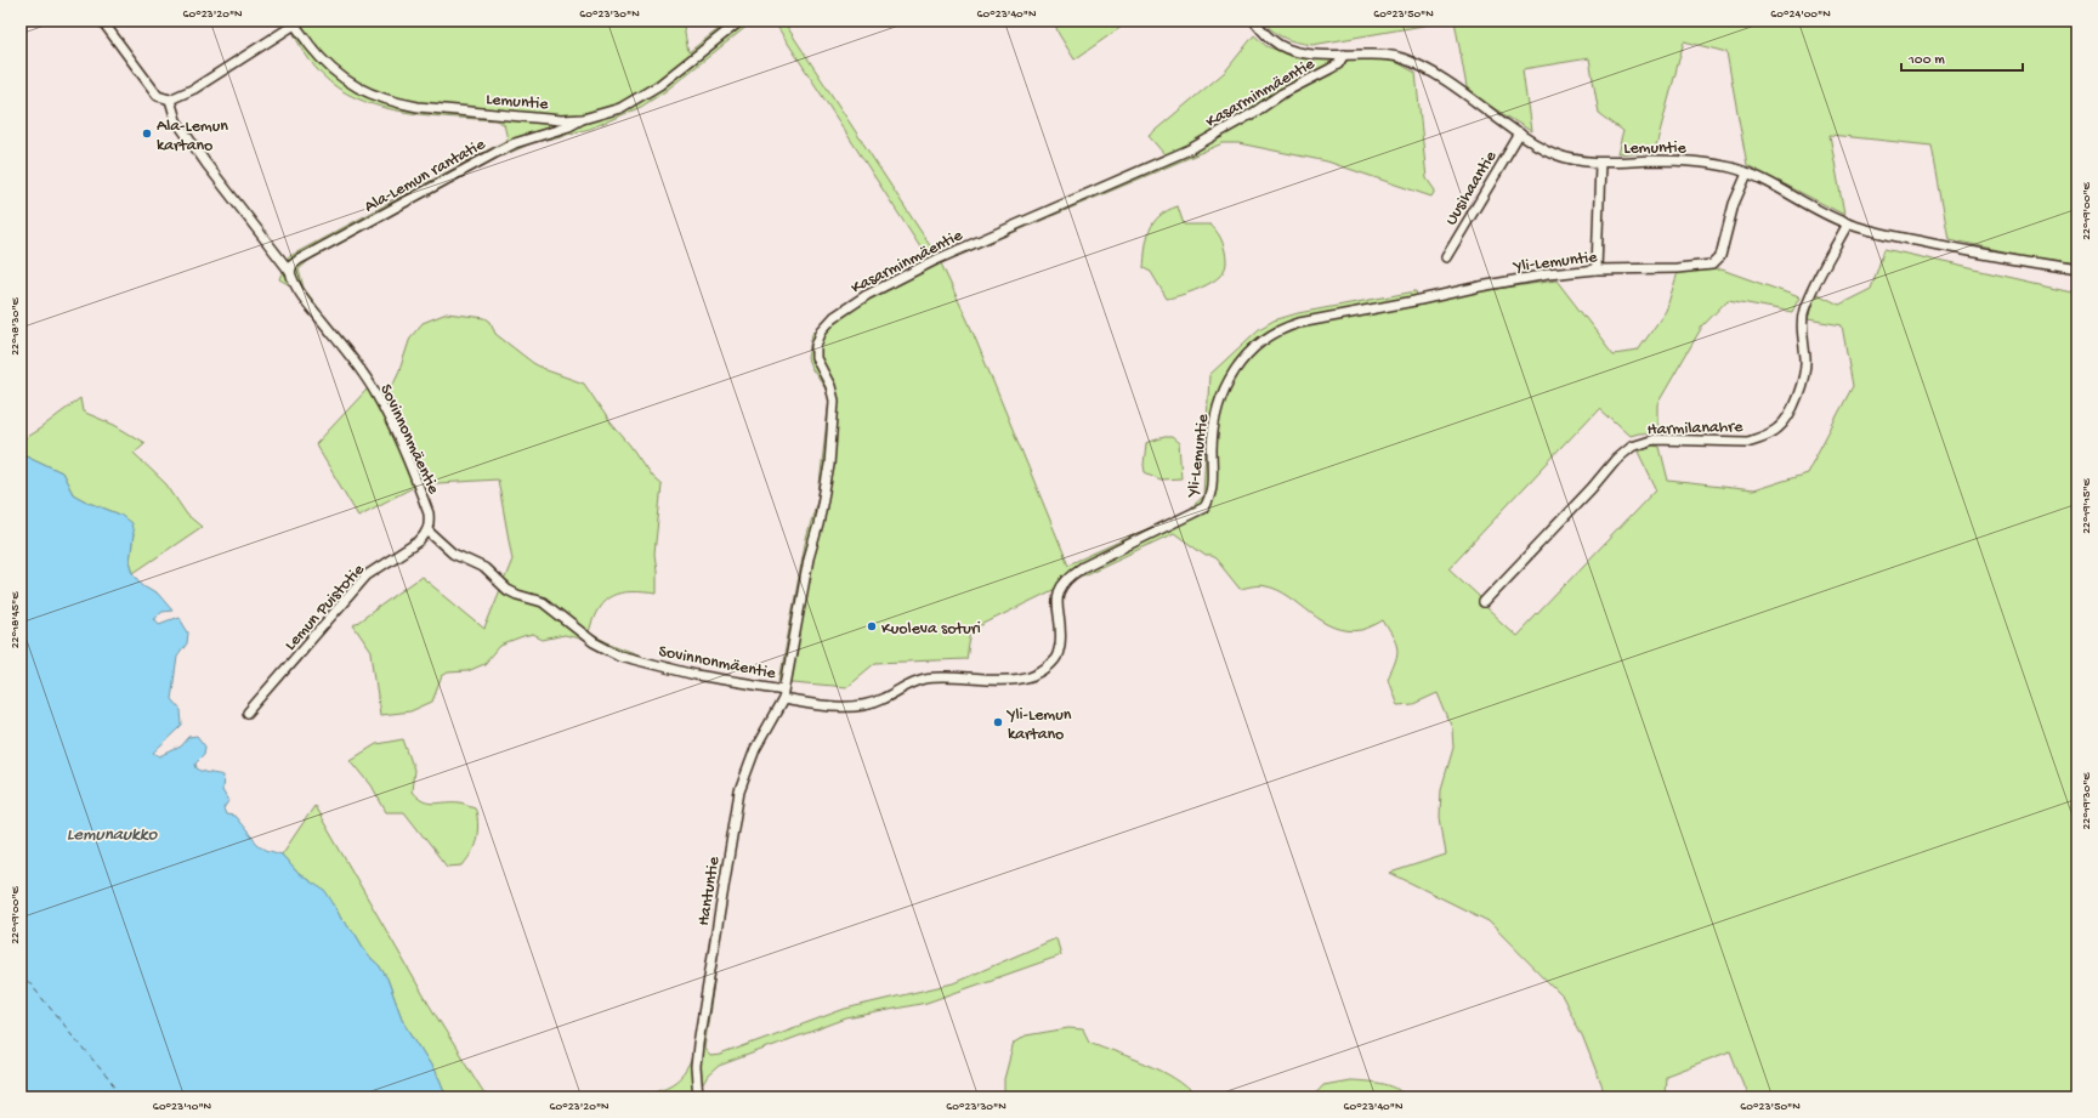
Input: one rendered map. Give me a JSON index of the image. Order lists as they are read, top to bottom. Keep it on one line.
{"streets":{"street":["Kasarminmäentie","Lemuntie","Ala-Lemun rantatie","Uusihaantie","Yli-Lemuntie","Harmilanahre","Sovinnonmäentie","Lemun Puistotie","Hantuntie"]},"crossings":[["Kasarminmäentie","Lemuntie"],["Kasarminmäentie","Yli-Lemuntie"],["Kasarminmäentie","Sovinnonmäentie"],["Kasarminmäentie","Hantuntie"],["Lemuntie","Ala-Lemun rantatie"],["Lemuntie","Uusihaantie"],["Lemuntie","Yli-Lemuntie"],["Lemuntie","Harmilanahre"],["Ala-Lemun rantatie","Sovinnonmäentie"],["Yli-Lemuntie","Hantuntie"],["Sovinnonmäentie","Lemun Puistotie"]],"water":["Lemunaukko"],"places":["Ala-Lemun kartano","Kuoleva soturi","Yli-Lemun kartano"],"scale_bar":"100 m","coordinates":["60°23'20\"N","60°23'30\"N","60°23'40\"N","60°23'50\"N","60°24'00\"N","22°19'00\"E","22°18'30\"E","22°19'15\"E","22°18'45\"E","22°19'30\"E","60°23'10\"N"]}
